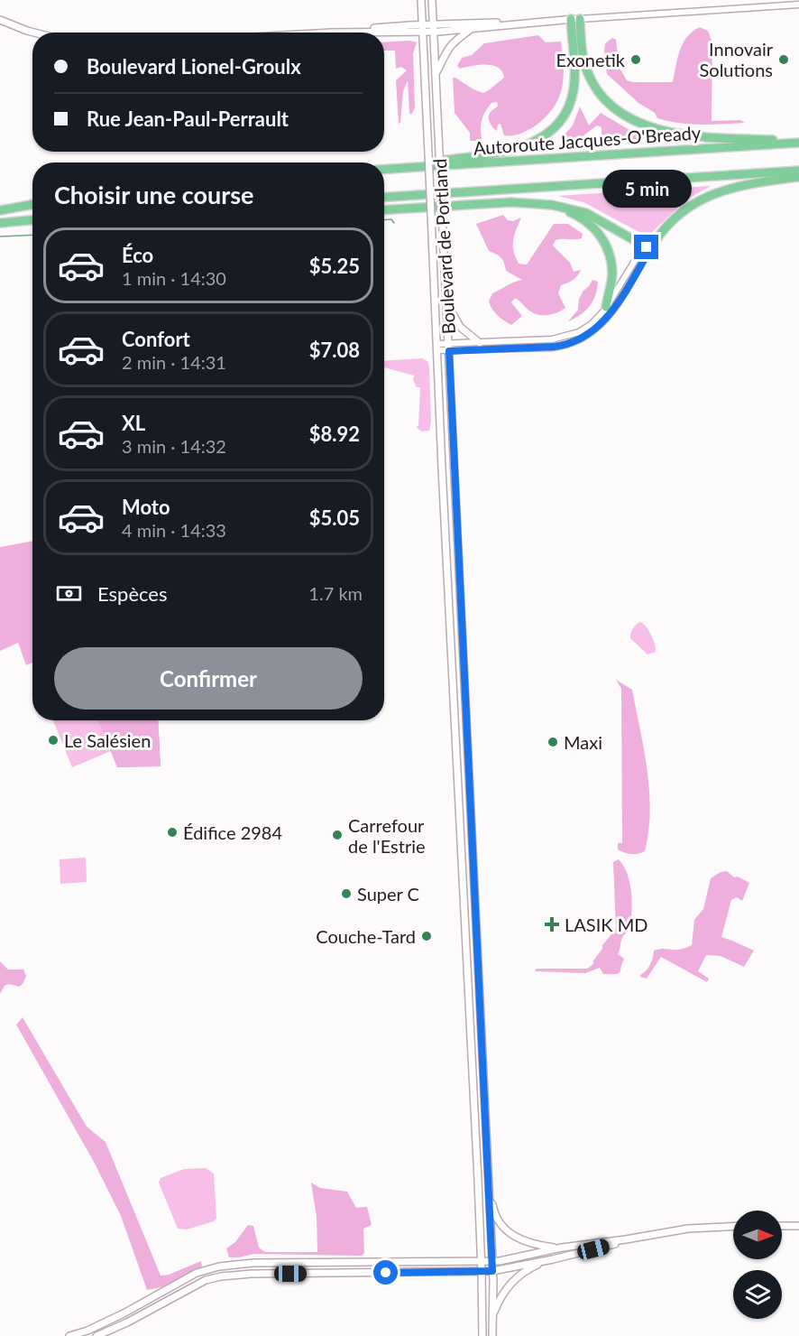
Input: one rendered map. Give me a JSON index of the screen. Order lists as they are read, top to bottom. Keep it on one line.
{"streets":{"highway":["Autoroute Jacques-O'Bready"],"main road":["Boulevard de Portland"]},"places":{"other":["Exonetik","Innovair Solutions","Le Salésien","Maxi","Édifice 2984","Carrefour de l'Estrie","Super C","Couche-Tard"],"health":["LASIK MD"]},"north":"right","page":{"banner":["Boulevard Lionel-Groulx","Rue Jean-Paul-Perrault"],"heading":"Choisir une course","bubble":"5 min","list":[{"name":"Éco","note":"1 min · 14:30","value":"$5.25"},{"name":"Confort","note":"2 min · 14:31","value":"$7.08"},{"name":"XL","note":"3 min · 14:32","value":"$8.92"},{"name":"Moto","note":"4 min · 14:33","value":"$5.05"}],"pay":["Espèces","1.7 km"],"buttons":"Confirmer"}}
